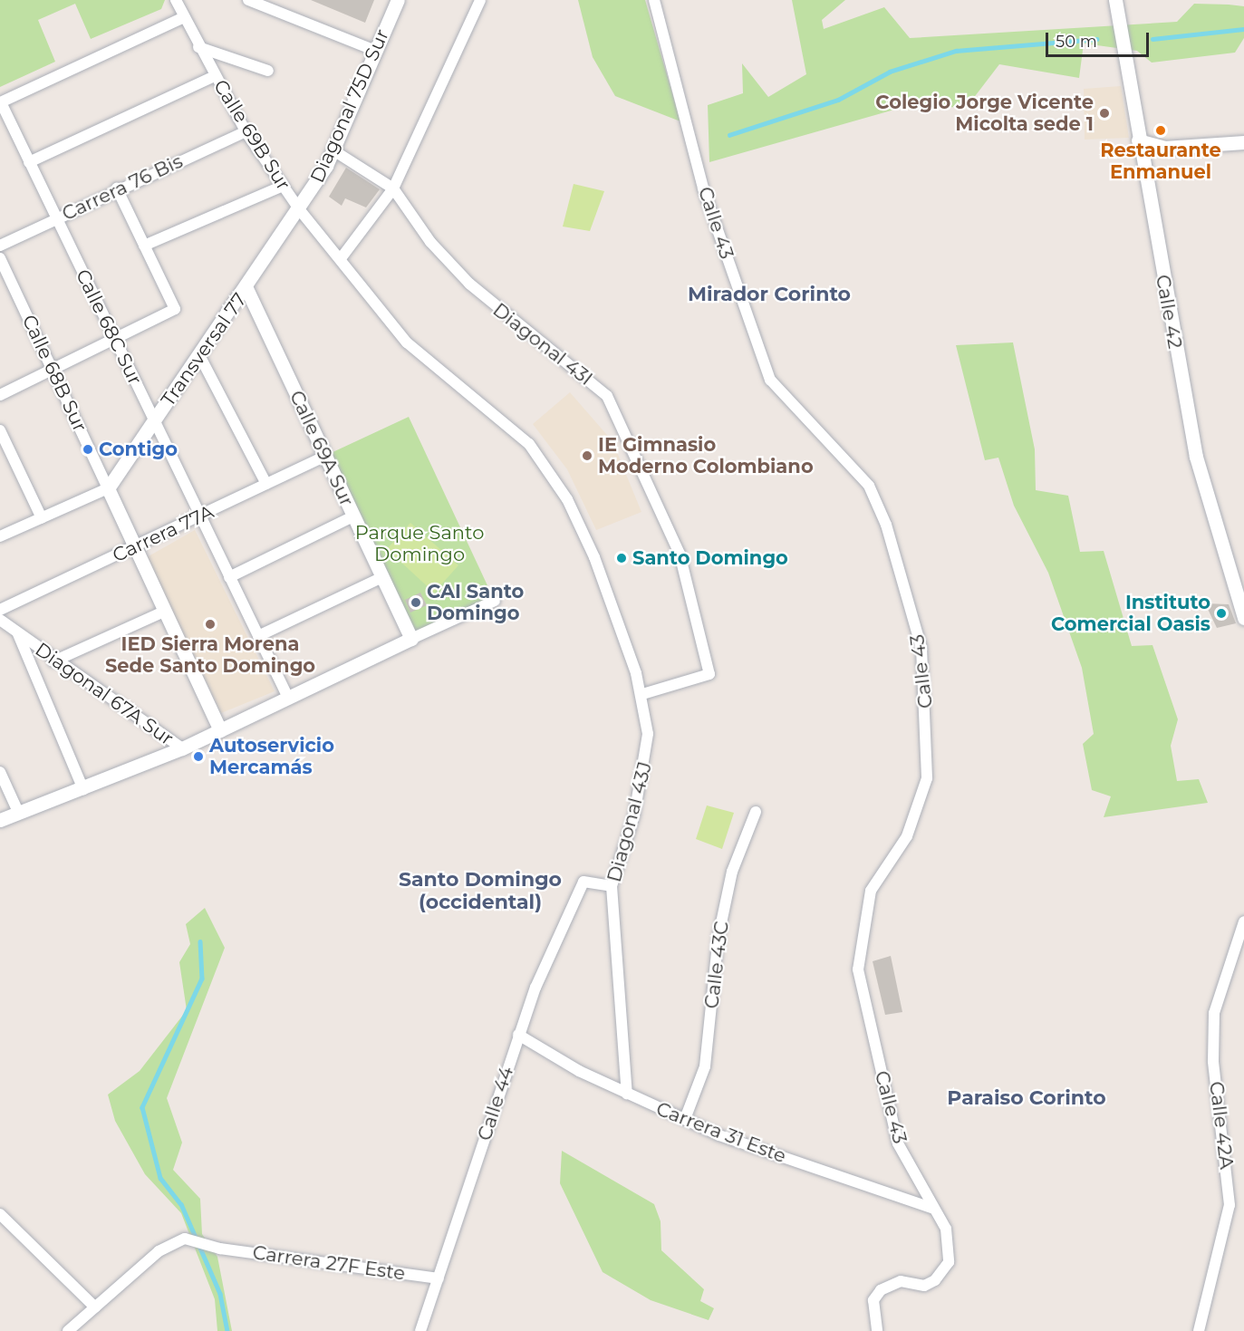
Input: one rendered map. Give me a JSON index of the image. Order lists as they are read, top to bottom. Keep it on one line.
{"streets":{"street":["Diagonal 75D Sur","Calle 69B Sur","Carrera 76 Bis","Calle 43","Calle 42","Calle 68C Sur","Diagonal 43I","Transversal 77","Calle 68B Sur","Calle 69A Sur","Carrera 77A","Diagonal 67A Sur","Diagonal 43J","Calle 43C","Calle 44","Calle 42A","Carrera 31 Este","Carrera 27F Este"]},"crossings":[["Diagonal 75D Sur","Calle 69B Sur"],["Diagonal 75D Sur","Transversal 77"],["Calle 69B Sur","Carrera 76 Bis"],["Calle 69B Sur","Transversal 77"],["Calle 69B Sur","Diagonal 43J"],["Carrera 76 Bis","Calle 68C Sur"],["Calle 43","Carrera 31 Este"],["Calle 68C Sur","Transversal 77"],["Calle 68C Sur","Carrera 77A"],["Diagonal 43I","Diagonal 43J"],["Transversal 77","Calle 68B Sur"],["Transversal 77","Calle 69A Sur"],["Calle 69A Sur","Carrera 77A"],["Diagonal 43J","Calle 44"],["Diagonal 43J","Carrera 31 Este"],["Calle 43C","Carrera 31 Este"],["Calle 44","Carrera 31 Este"],["Calle 44","Carrera 27F Este"]],"districts":["Mirador Corinto","Santo Domingo (occidental)","Paraiso Corinto"],"parks":["Parque Santo Domingo"],"places":["Colegio Jorge Vicente Micolta sede 1","Restaurante Enmanuel","Contigo","IE Gimnasio Moderno Colombiano","Santo Domingo","CAI Santo Domingo","Instituto Comercial Oasis","IED Sierra Morena Sede Santo Domingo","Autoservicio Mercamás"],"scale_bar":"50 m"}
